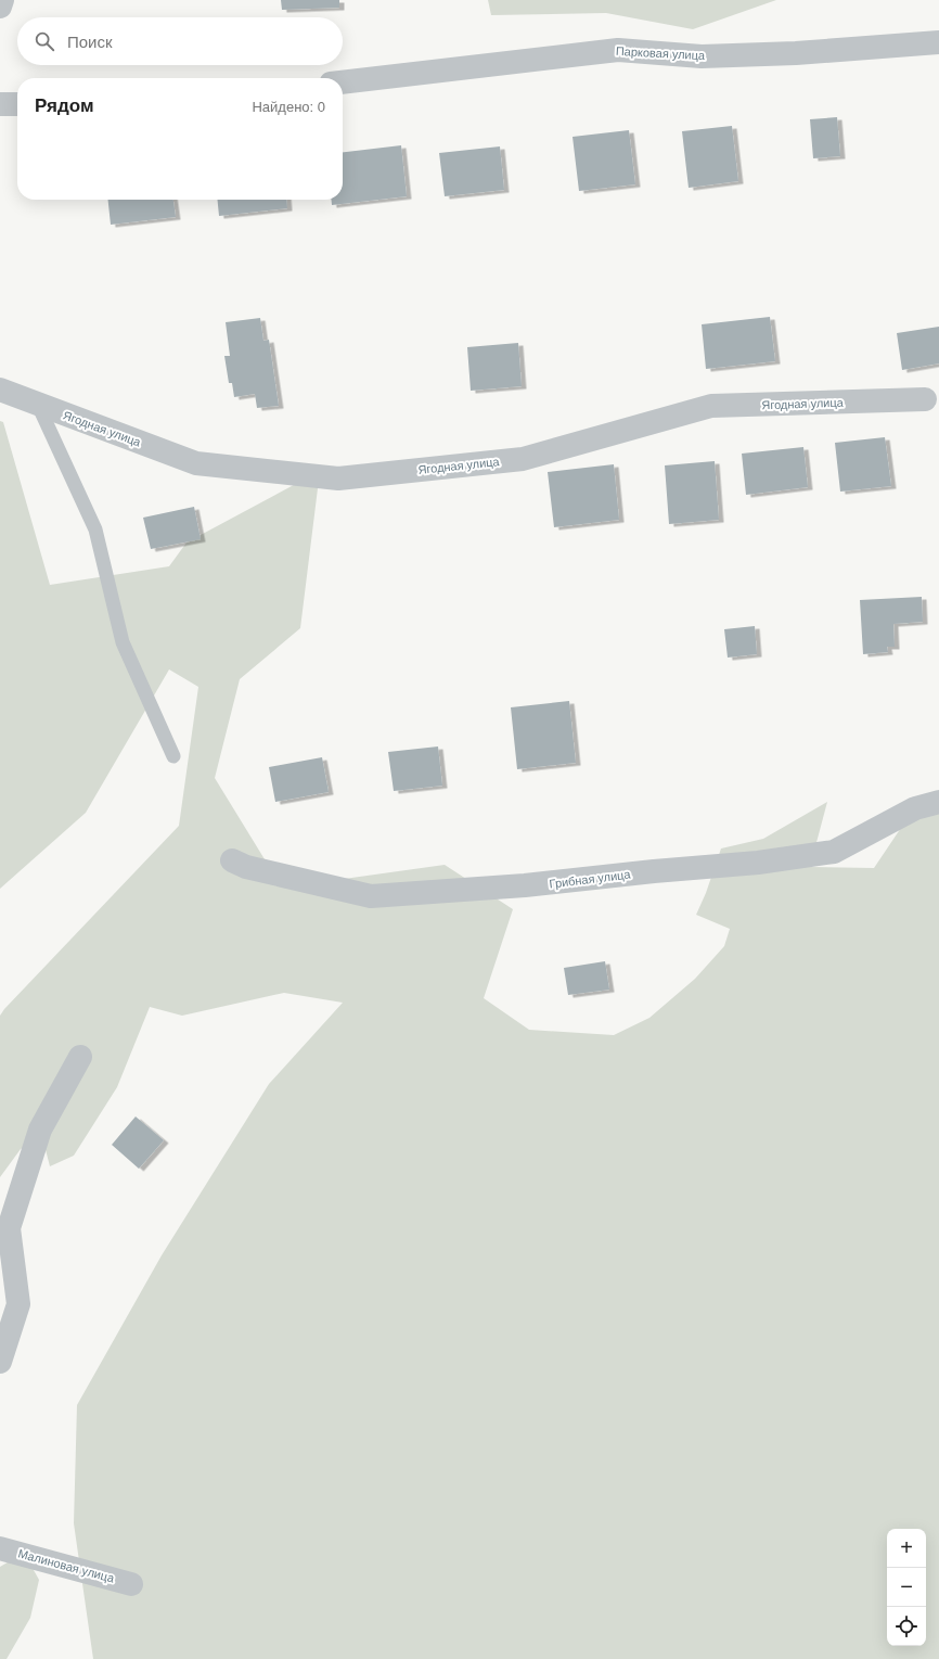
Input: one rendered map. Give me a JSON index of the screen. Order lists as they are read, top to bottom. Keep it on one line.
{"streets":{"street":["Парковая улица","Ягодная улица","Грибная улица","Малиновая улица"]},"page":{"search":"Поиск","heading":["Рядом","Найдено: 0"],"map_buttons":["+","−"]}}
